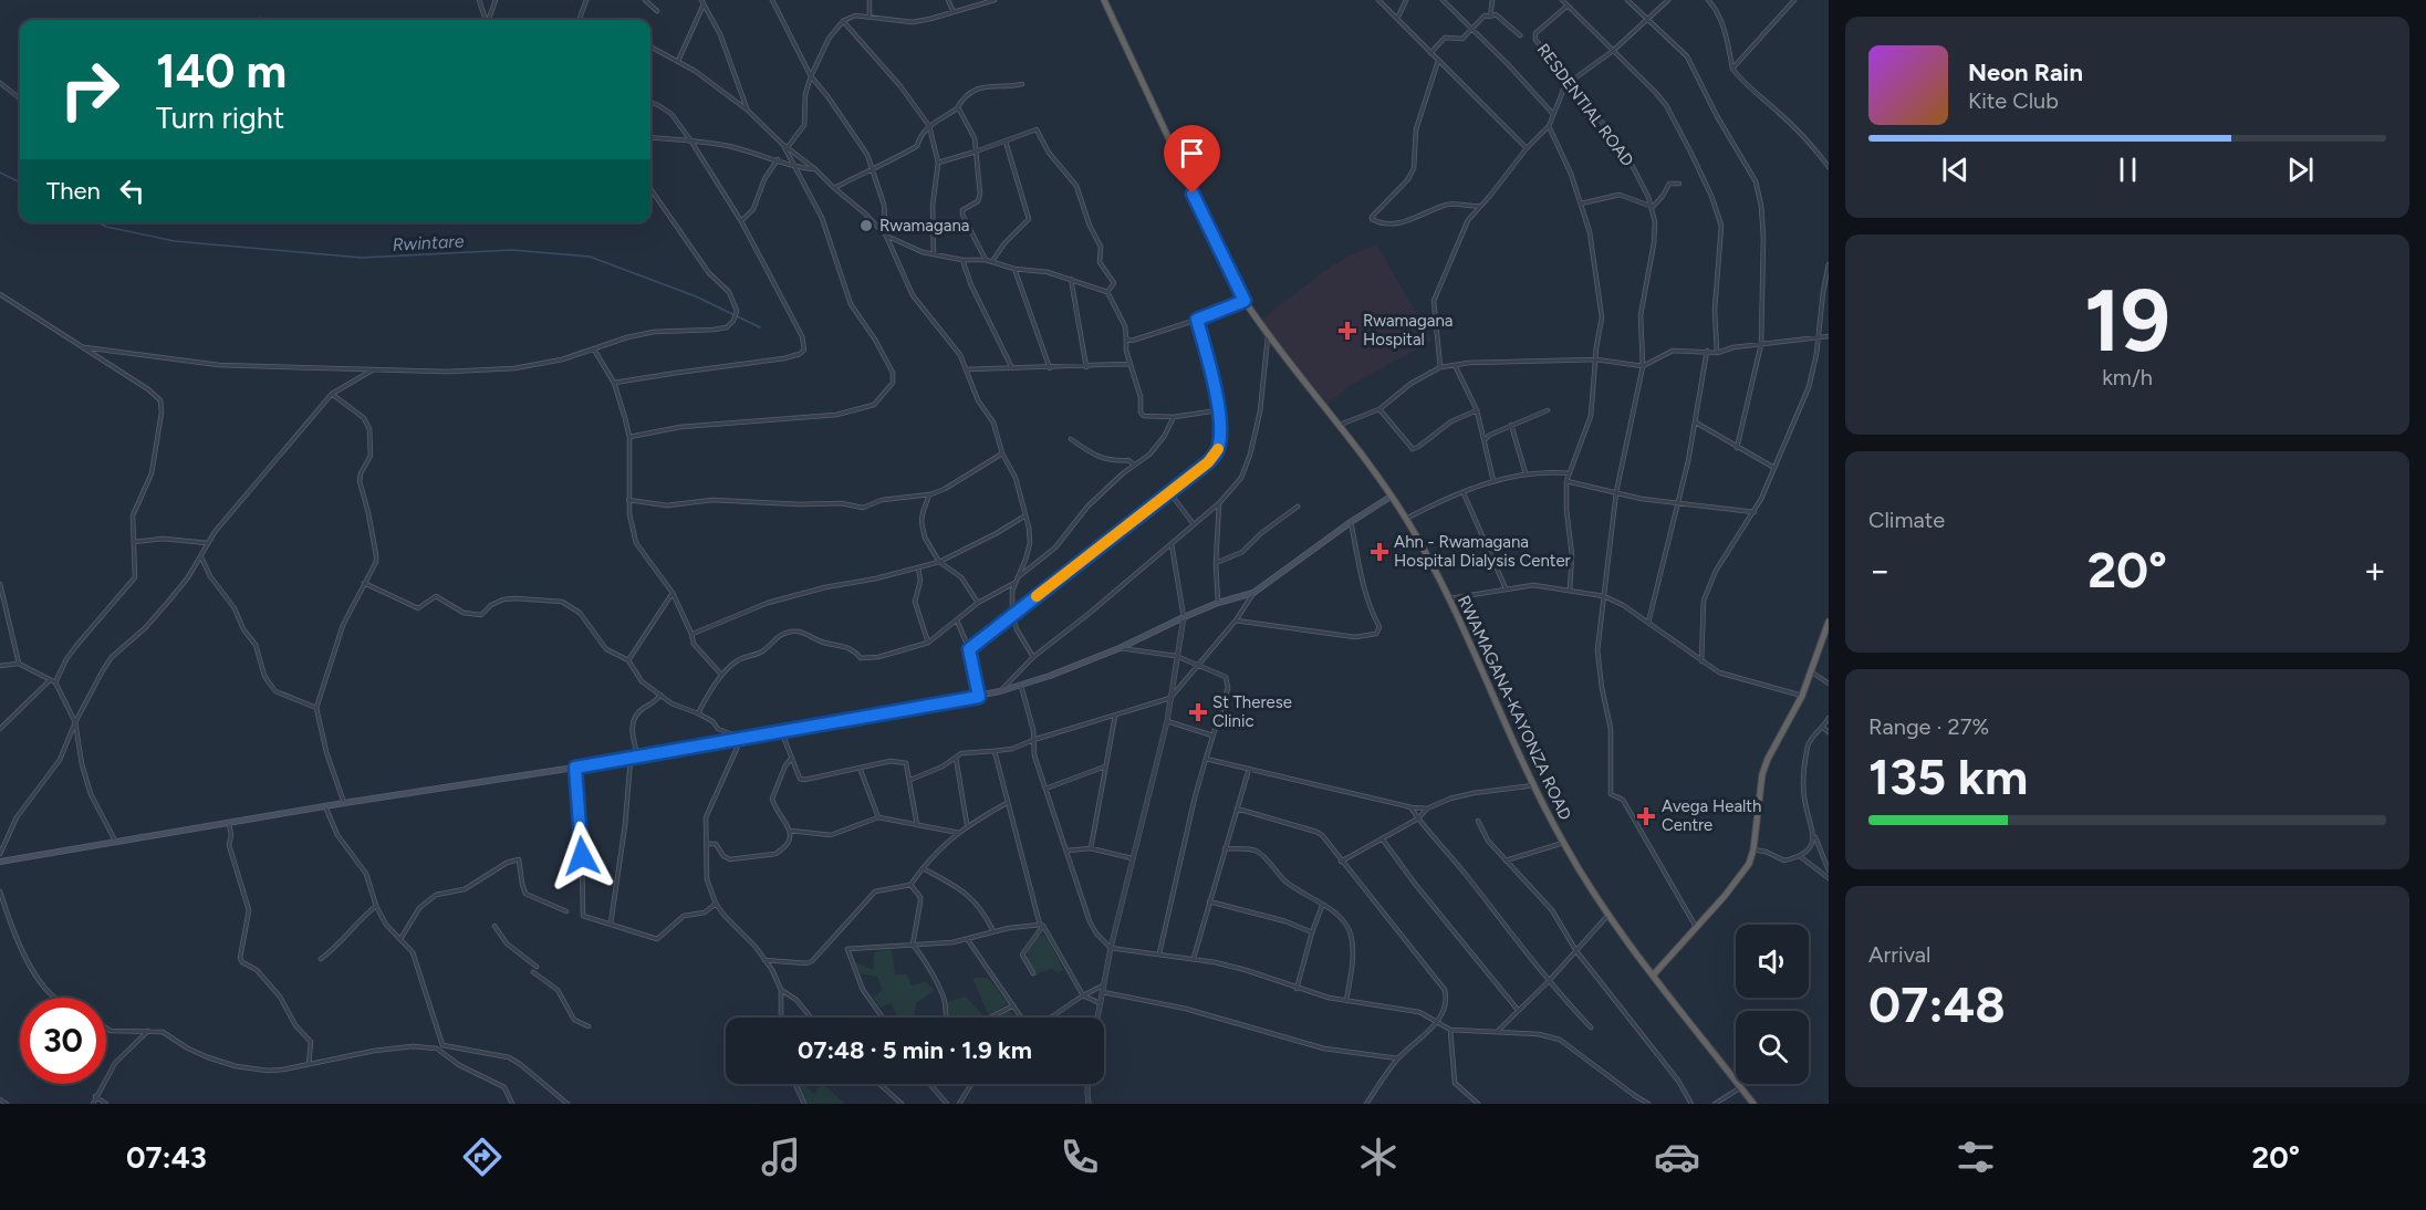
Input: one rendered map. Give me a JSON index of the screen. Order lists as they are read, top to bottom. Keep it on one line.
{"streets":{"highway":["RWAMAGANA-KAYONZA ROAD"],"street":["RESDENTIAL ROAD"]},"water":["Rwintare"],"places":{"other":["Rwamagana"],"health":["Rwamagana Hospital","Ahn - Rwamagana Hospital Dialysis Center","St Therese Clinic","Avega Health Centre"]},"page":{"turn":["140 m","Turn right"],"song":["Neon Rain","Kite Club"],"then":"Then","tile":[["19","km/h"],"Climate",["Range · 27%","135 km"],["Arrival","07:48"]],"heat":["−","20°","+"],"limit":"30","trip":"07:48 · 5 min · 1.9 km","tabs":["07:43","20°"]}}
